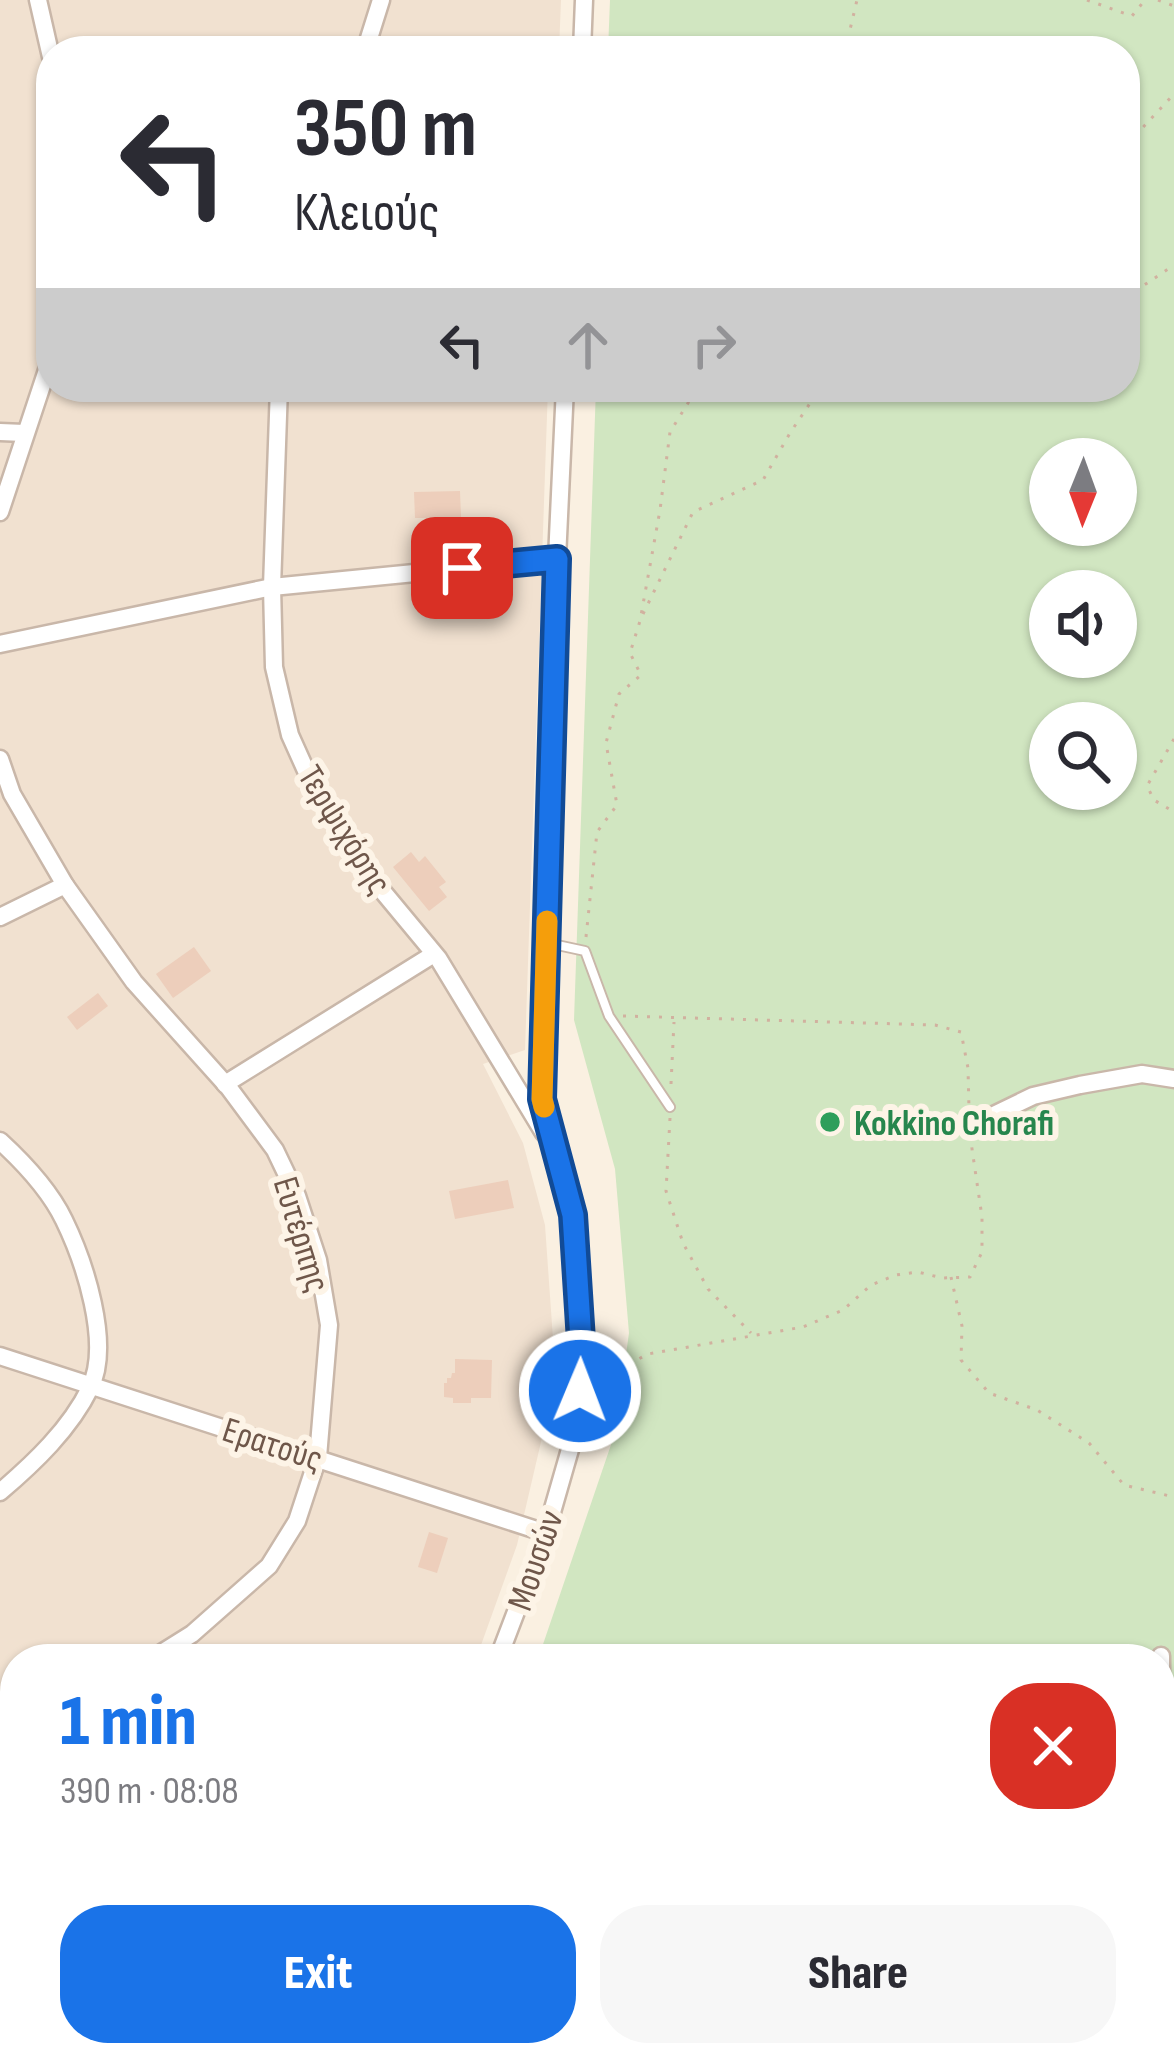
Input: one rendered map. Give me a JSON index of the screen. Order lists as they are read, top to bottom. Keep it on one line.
{"streets":{"street":["Τερψιχόρης","Ευτέρπης","Ερατούς","Μουσών"]},"crossings":[["Τερψιχόρης","Μουσών"],["Ευτέρπης","Ερατούς"],["Ερατούς","Μουσών"]],"places":["Kokkino Chorafi"],"north":"bottom","page":{"turn":["350 m","Κλειούς"],"heading":["1 min","390 m · 08:08"],"buttons":["Exit","Share"]}}
